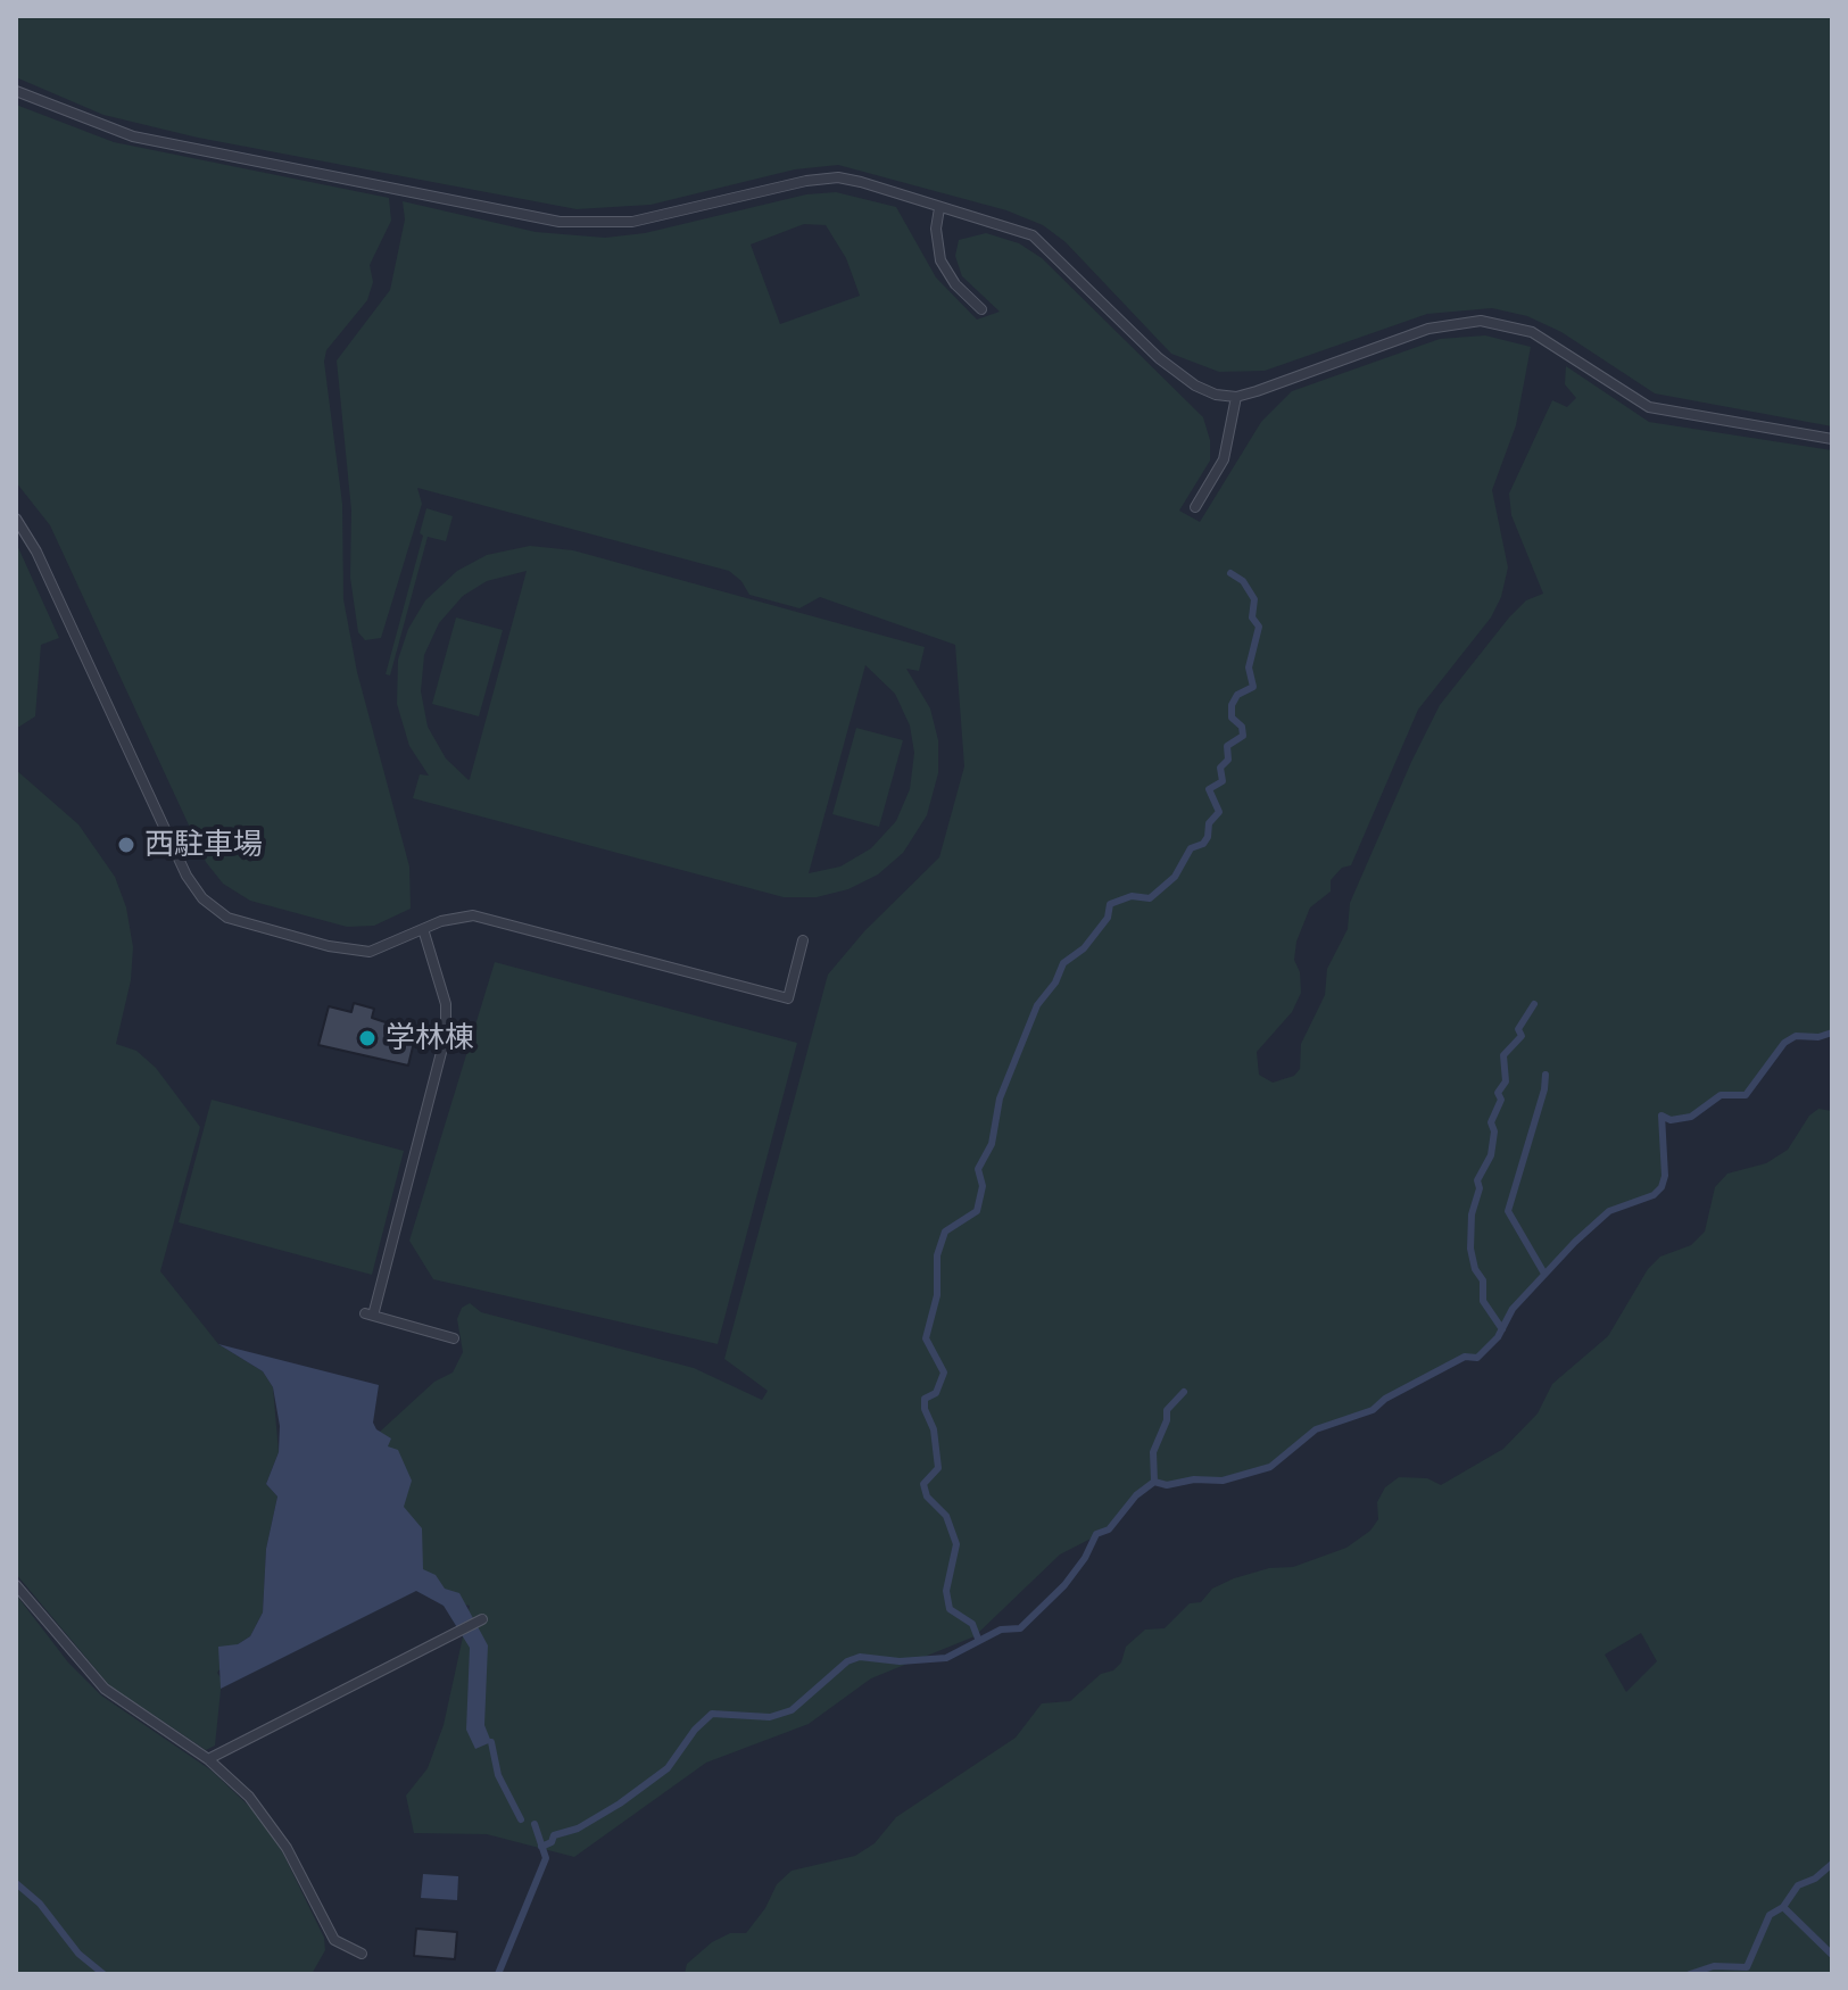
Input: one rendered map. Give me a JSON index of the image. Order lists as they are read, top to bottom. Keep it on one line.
{"places":["西駐車場","学林棟"]}
